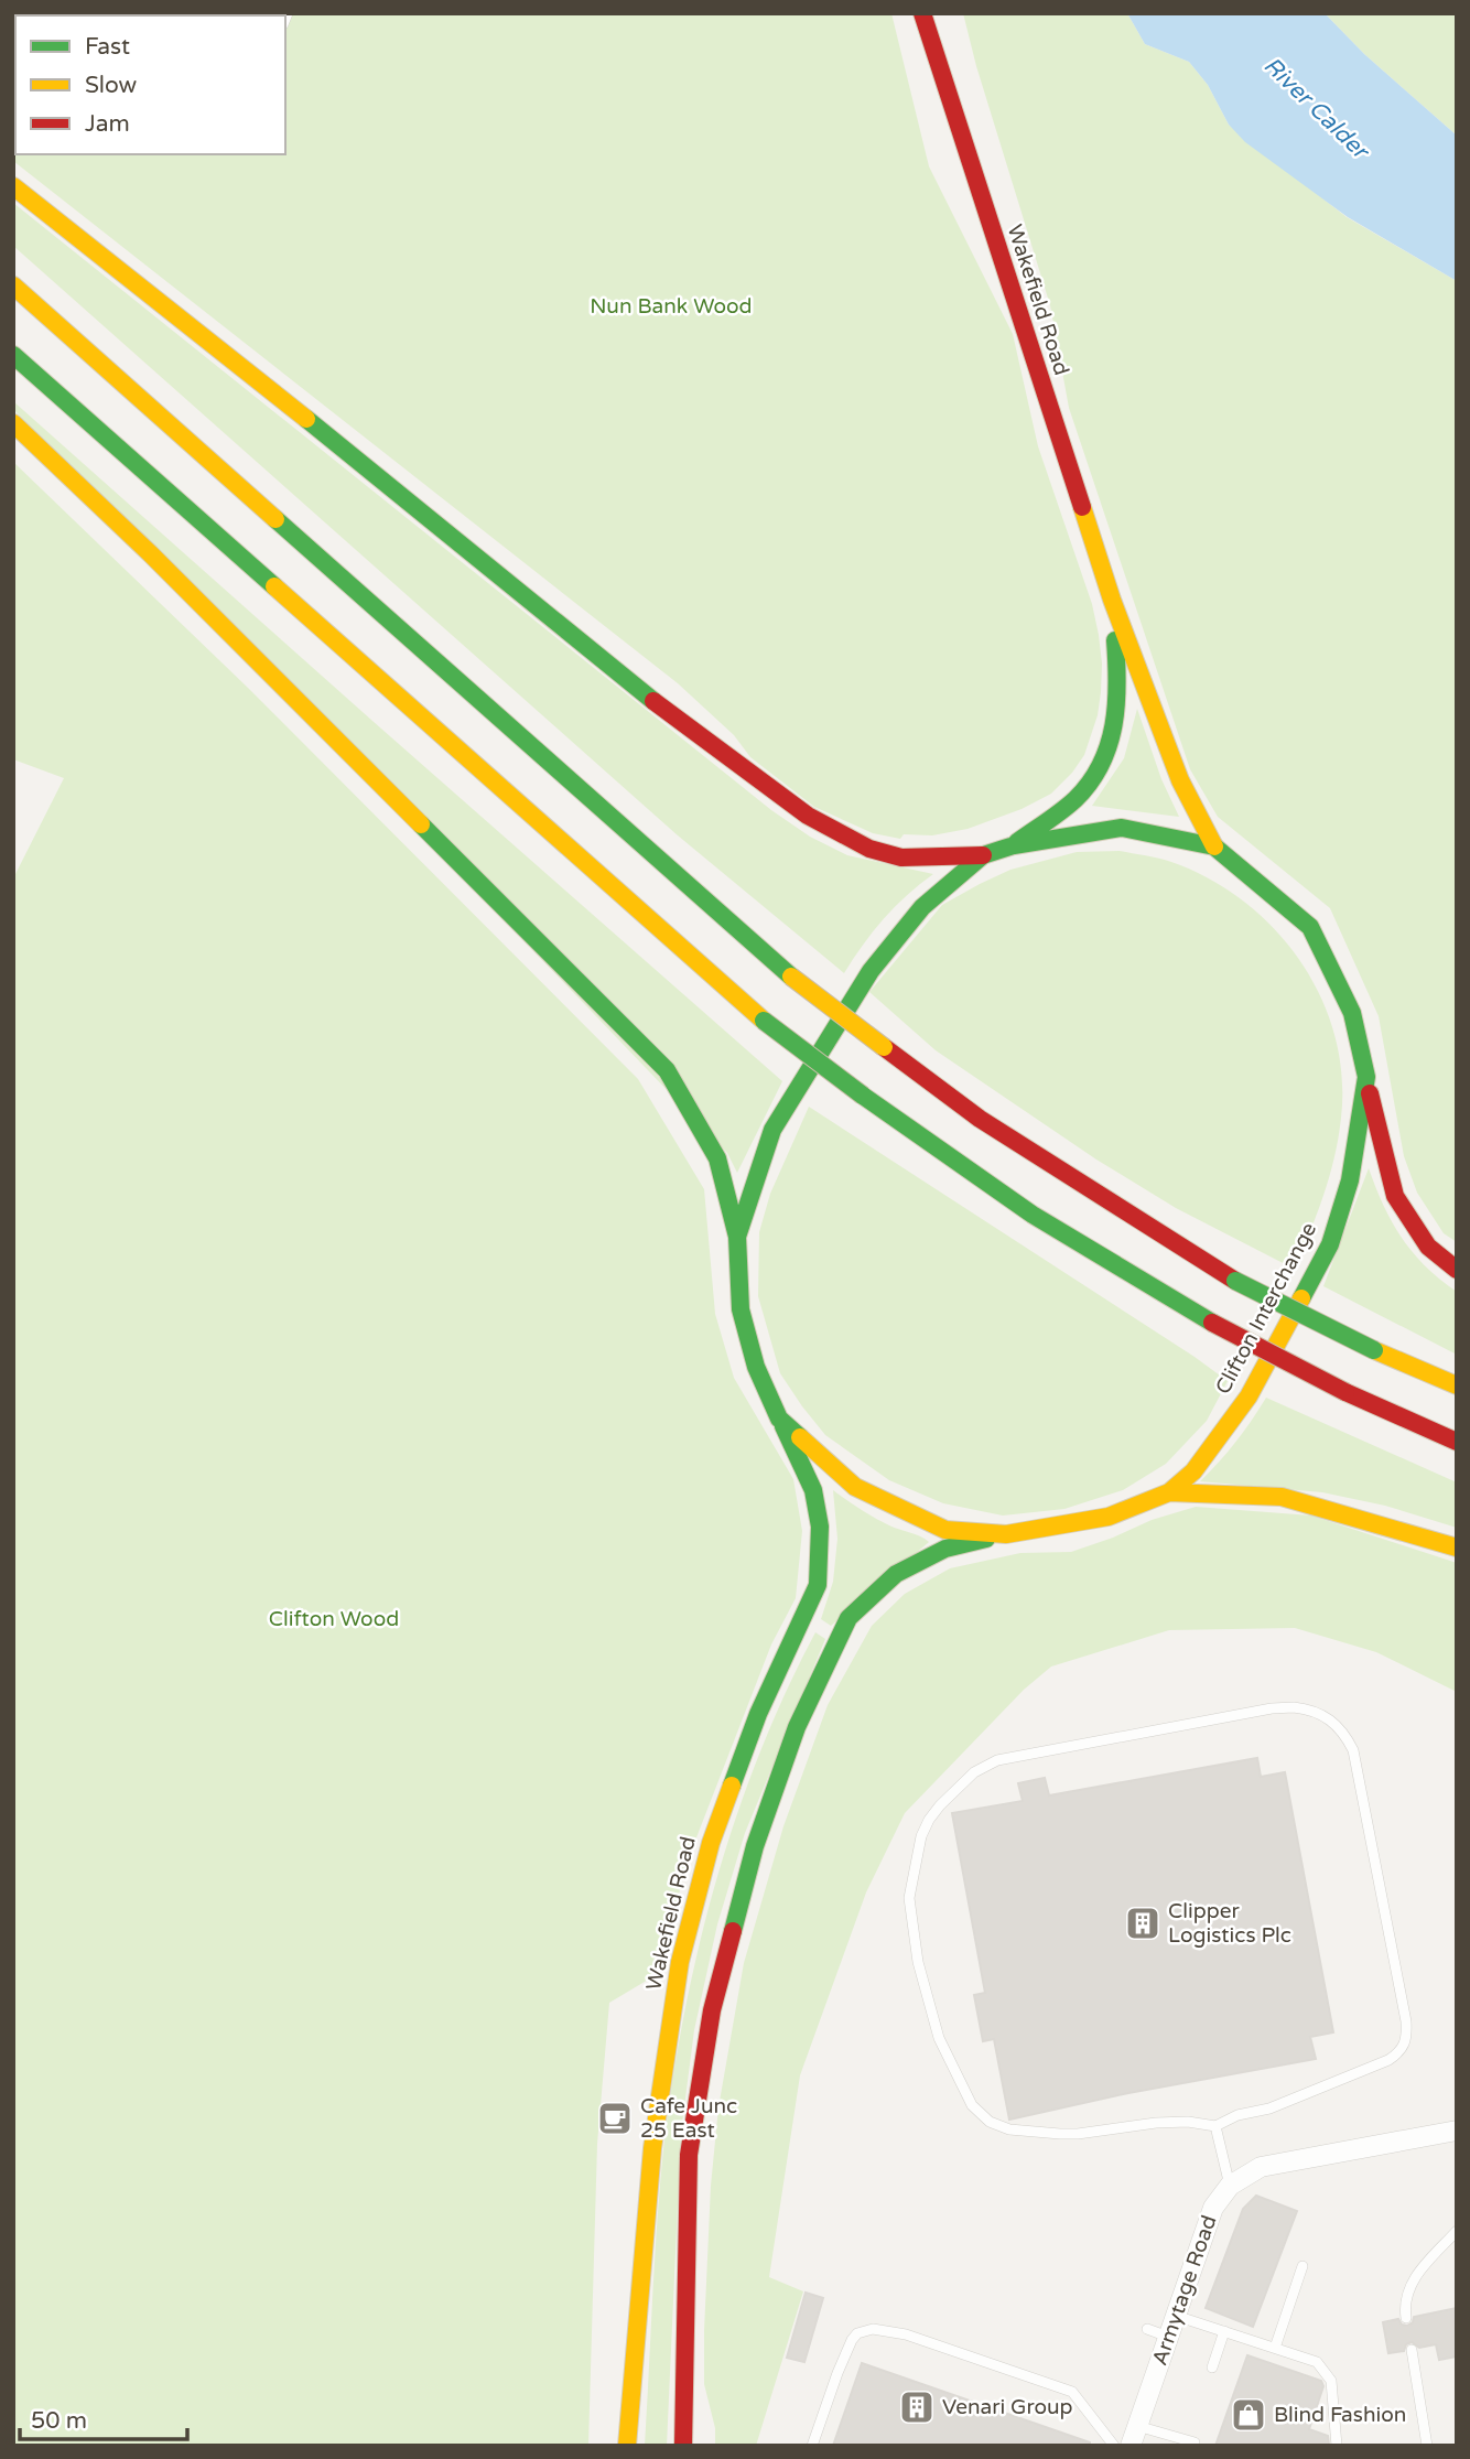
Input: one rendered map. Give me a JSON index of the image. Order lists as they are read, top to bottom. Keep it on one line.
{"streets":{"main road":["Wakefield Road","Clifton Interchange"],"street":["Armytage Road"]},"crossings":[["Wakefield Road","Clifton Interchange"]],"water":["River Calder"],"parks":["Nun Bank Wood","Clifton Wood"],"places":{"building":["Clipper Logistics Plc","Venari Group"],"cafe":["Cafe Junc 25 East"],"shop":["Blind Fashion"]},"legend":["Fast","Slow","Jam"],"scale_bar":"50 m"}
